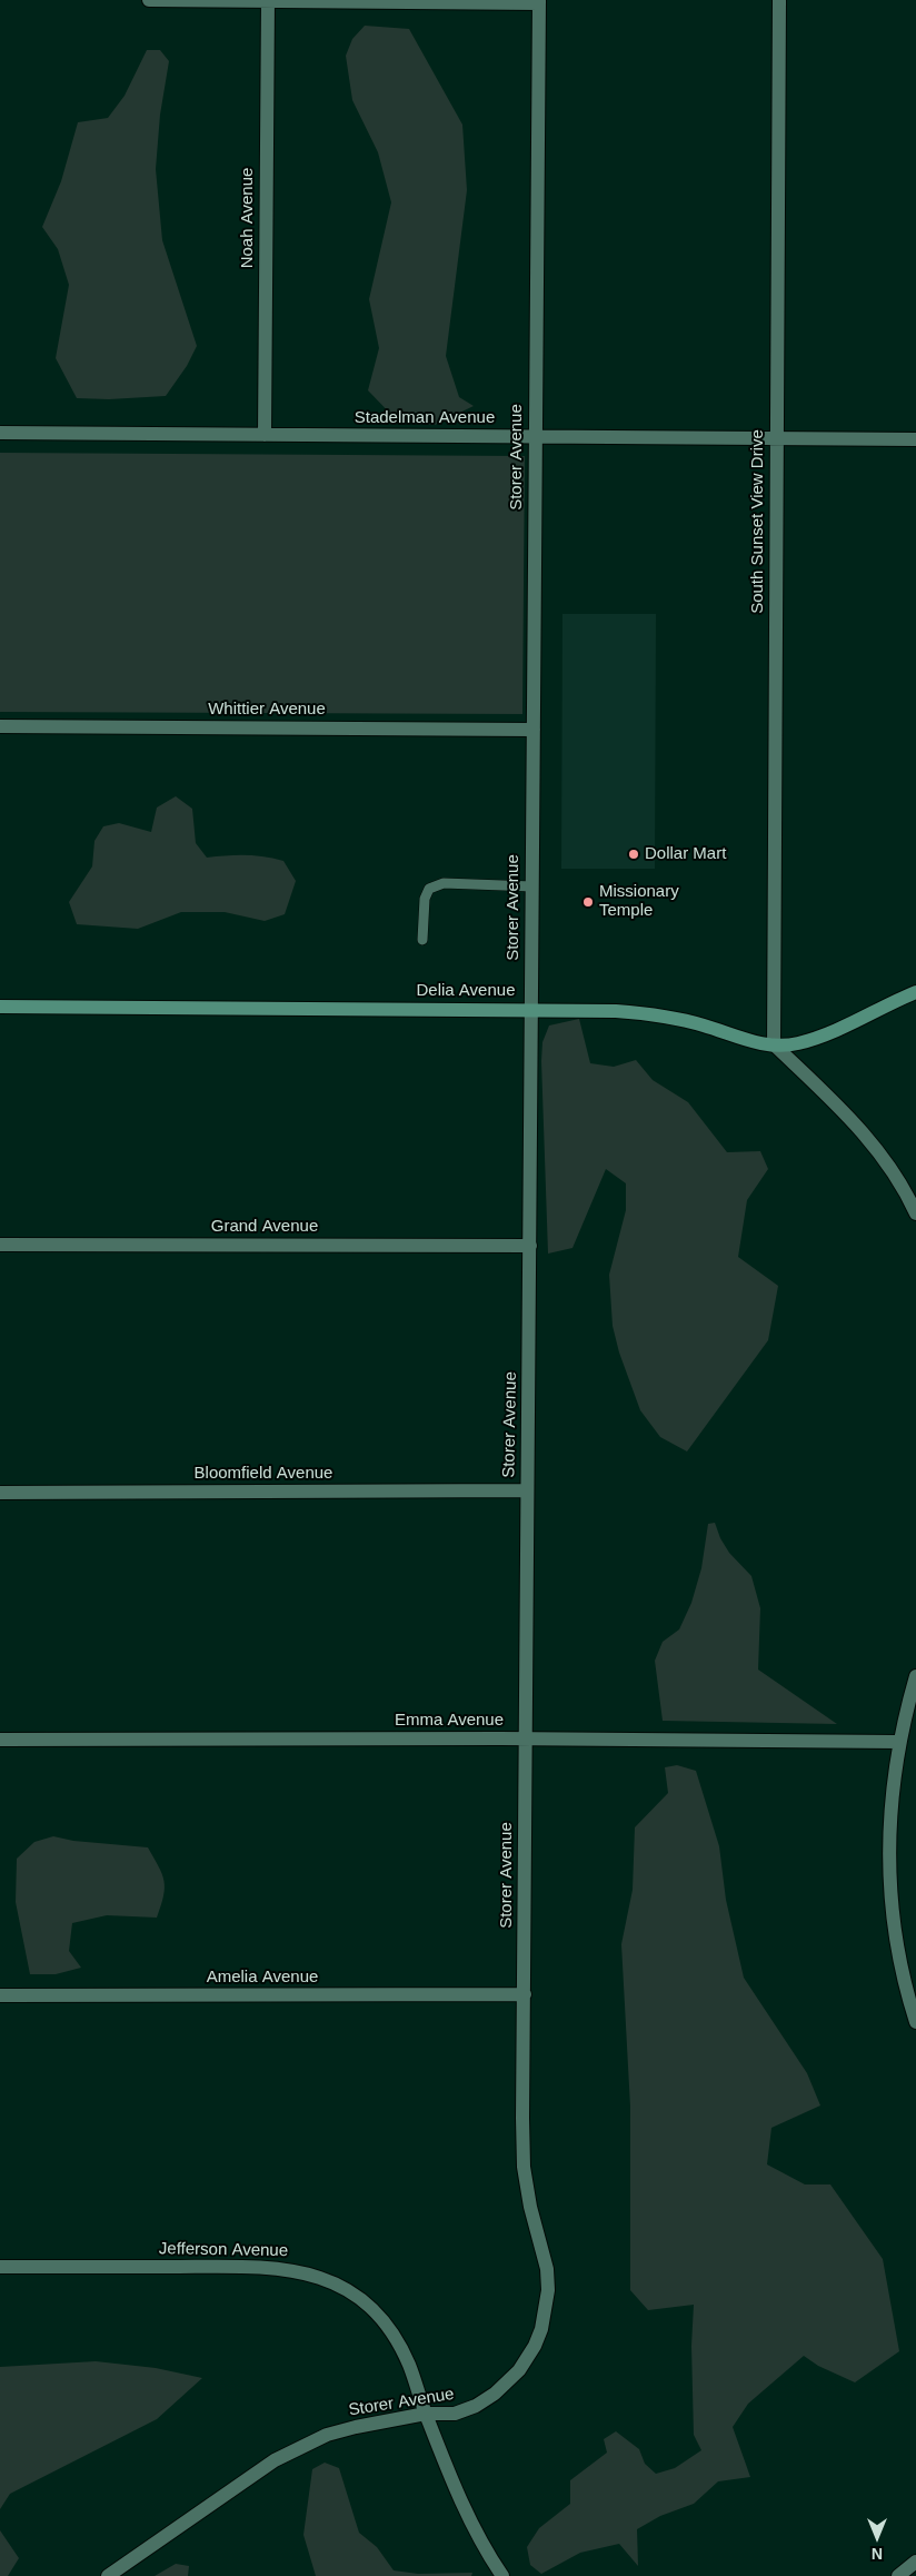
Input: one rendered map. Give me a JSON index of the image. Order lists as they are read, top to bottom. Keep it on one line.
{"streets":{"street":["Noah Avenue","Stadelman Avenue","Storer Avenue","South Sunset View Drive","Whittier Avenue","Delia Avenue","Grand Avenue","Bloomfield Avenue","Emma Avenue","Amelia Avenue","Jefferson Avenue"]},"crossings":[["Noah Avenue","Stadelman Avenue"],["Stadelman Avenue","Storer Avenue"],["Stadelman Avenue","South Sunset View Drive"],["Storer Avenue","Whittier Avenue"],["Storer Avenue","Delia Avenue"],["Storer Avenue","Grand Avenue"],["Storer Avenue","Bloomfield Avenue"],["Storer Avenue","Emma Avenue"],["Storer Avenue","Amelia Avenue"],["Storer Avenue","Jefferson Avenue"],["South Sunset View Drive","Delia Avenue"]],"places":["Dollar Mart","Missionary Temple"],"north":"bottom"}
